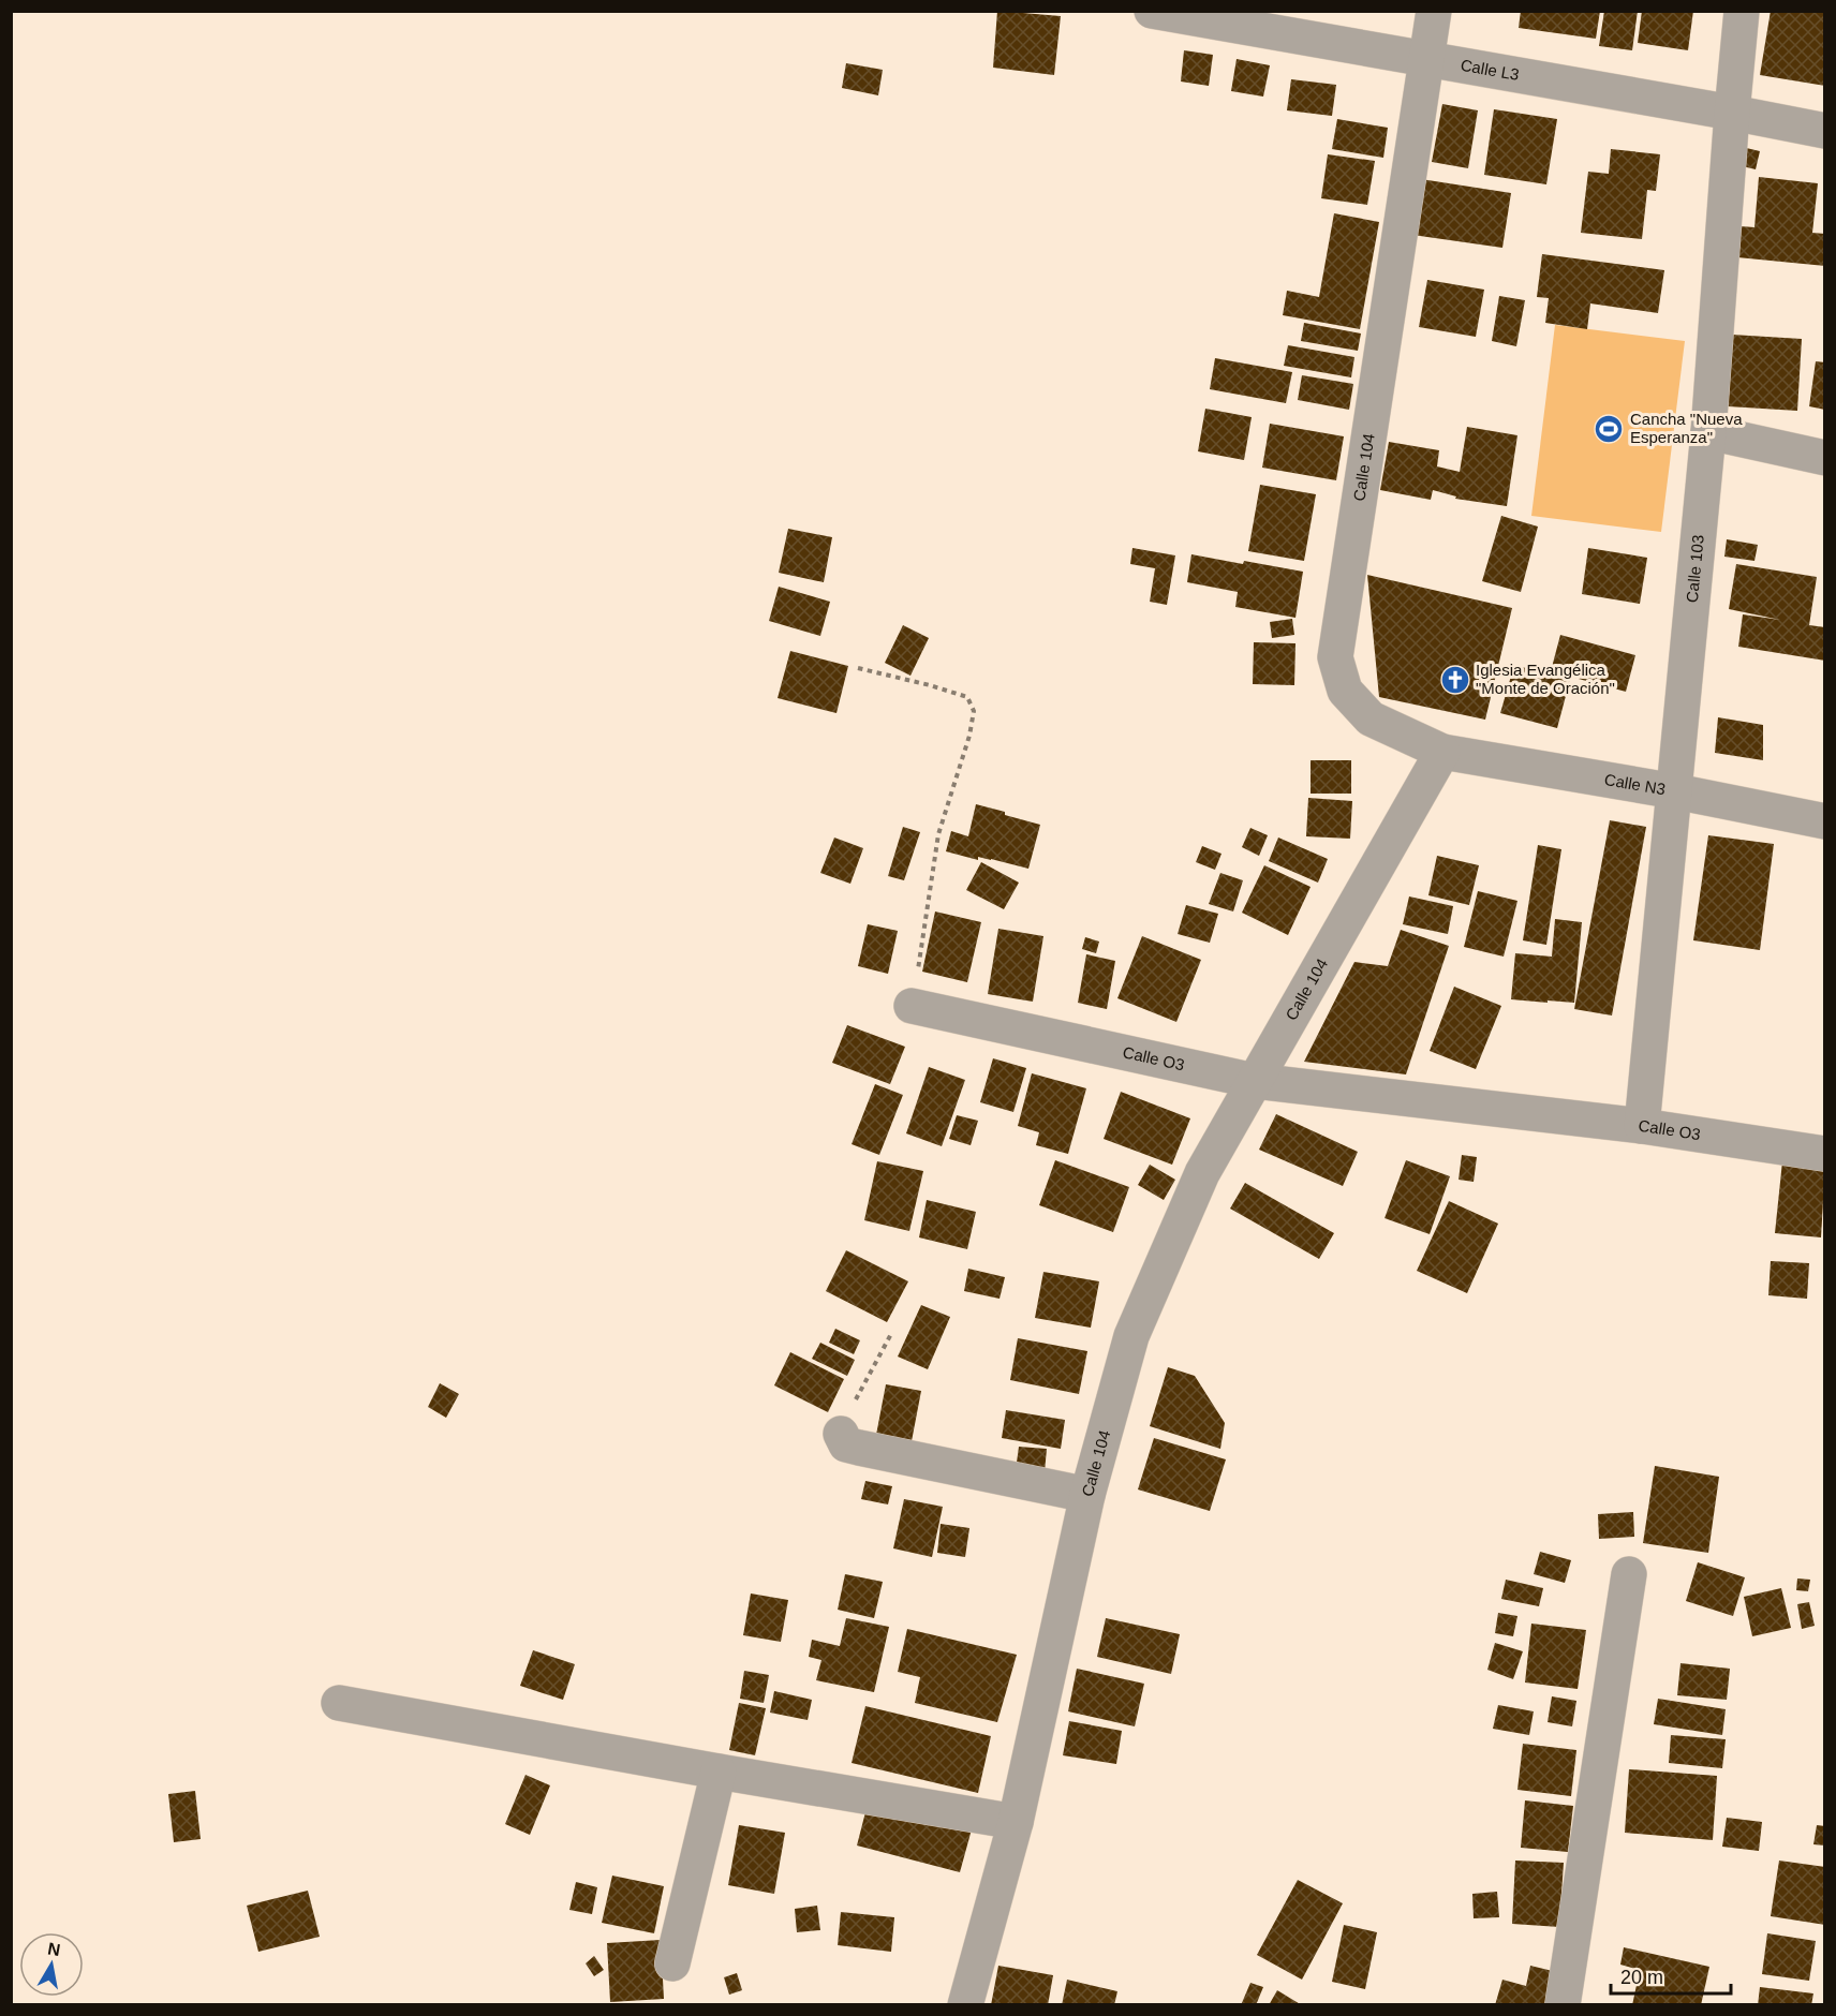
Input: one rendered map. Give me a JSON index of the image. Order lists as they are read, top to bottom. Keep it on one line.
{"streets":{"street":["Calle L3","Calle 104","Calle 103","Calle N3","Calle O3"]},"crossings":[["Calle L3","Calle 104"],["Calle L3","Calle 103"],["Calle 104","Calle N3"],["Calle 104","Calle O3"],["Calle 103","Calle N3"],["Calle 103","Calle O3"]],"places":{"sports":["Cancha \"Nueva Esperanza\""],"church":["Iglesia Evangélica \"Monte de Oración\""]},"scale_bar":"20 m","north":"top"}
